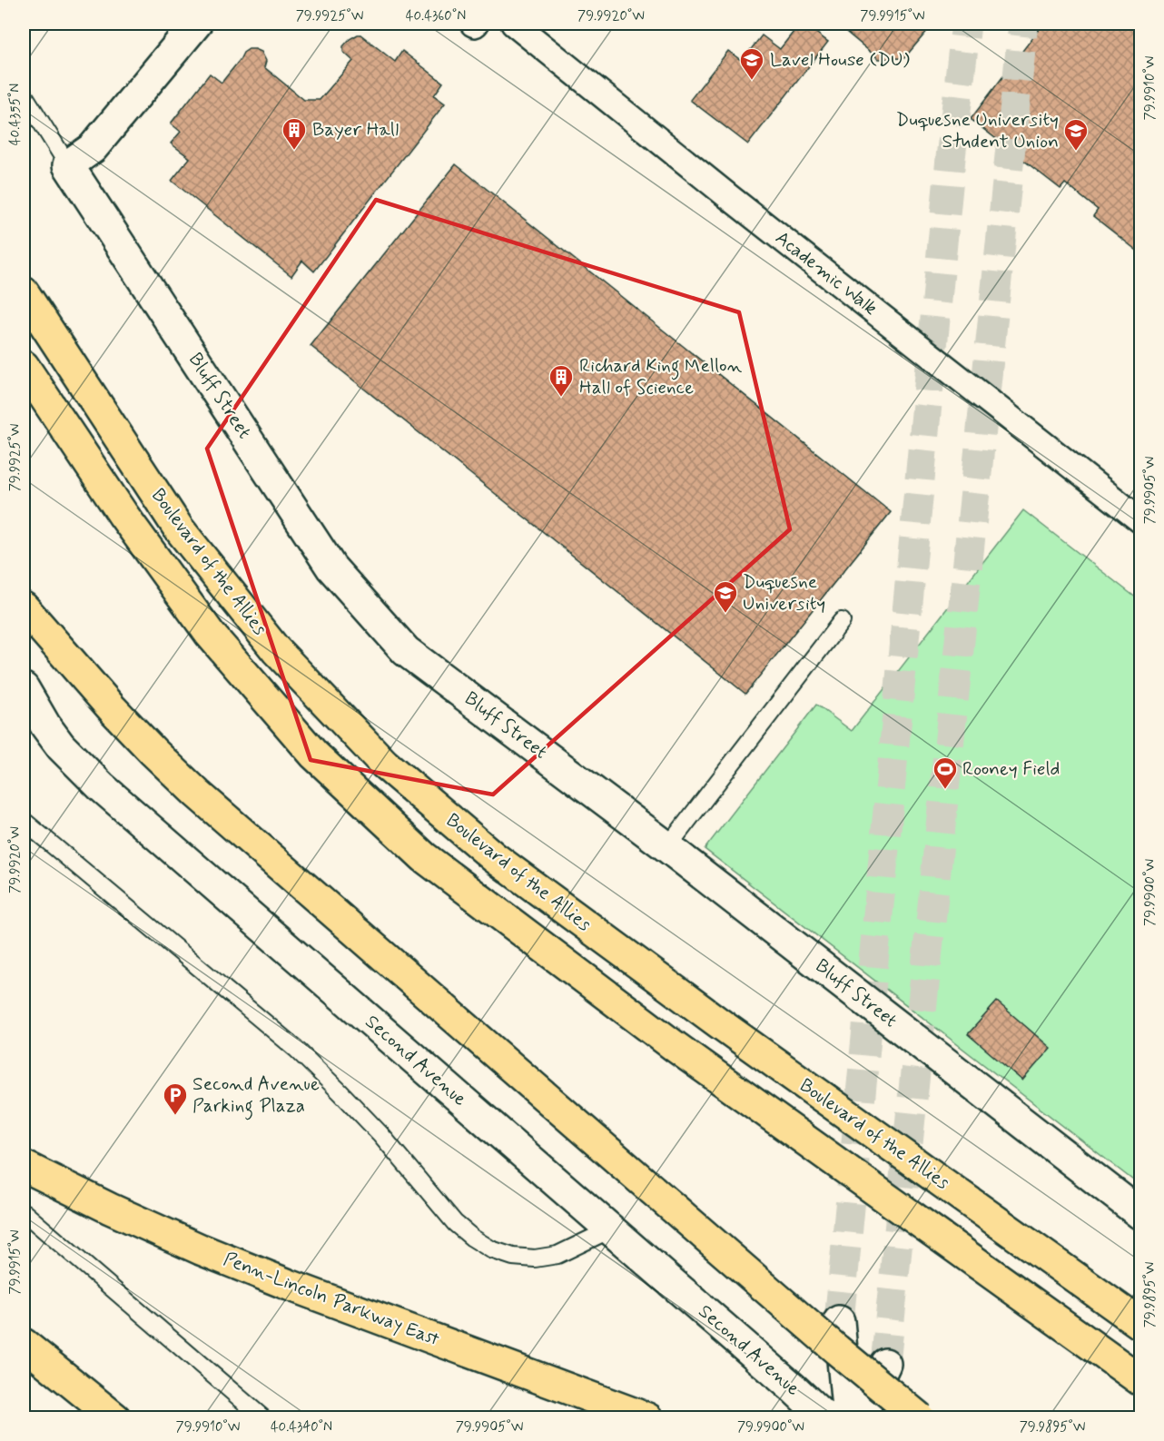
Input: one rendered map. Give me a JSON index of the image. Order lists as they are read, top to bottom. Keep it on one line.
{"streets":{"highway":["Boulevard of the Allies","Penn-Lincoln Parkway East"],"street":["Academic Walk","Bluff Street","Second Avenue"]},"places":{"school or university":["Lavel House (DU)","Duquesne University Student Union","Duquesne University"],"building":["Bayer Hall","Richard King Mellon Hall of Science"],"sports":["Rooney Field"],"parking":["Second Avenue Parking Plaza"]},"coordinates":["79.9925°W","40.4360°N","79.9920°W","79.9915°W","79.9910°W","40.4355°N","79.9905°W","79.9900°W","79.9895°W","40.4340°N"]}
